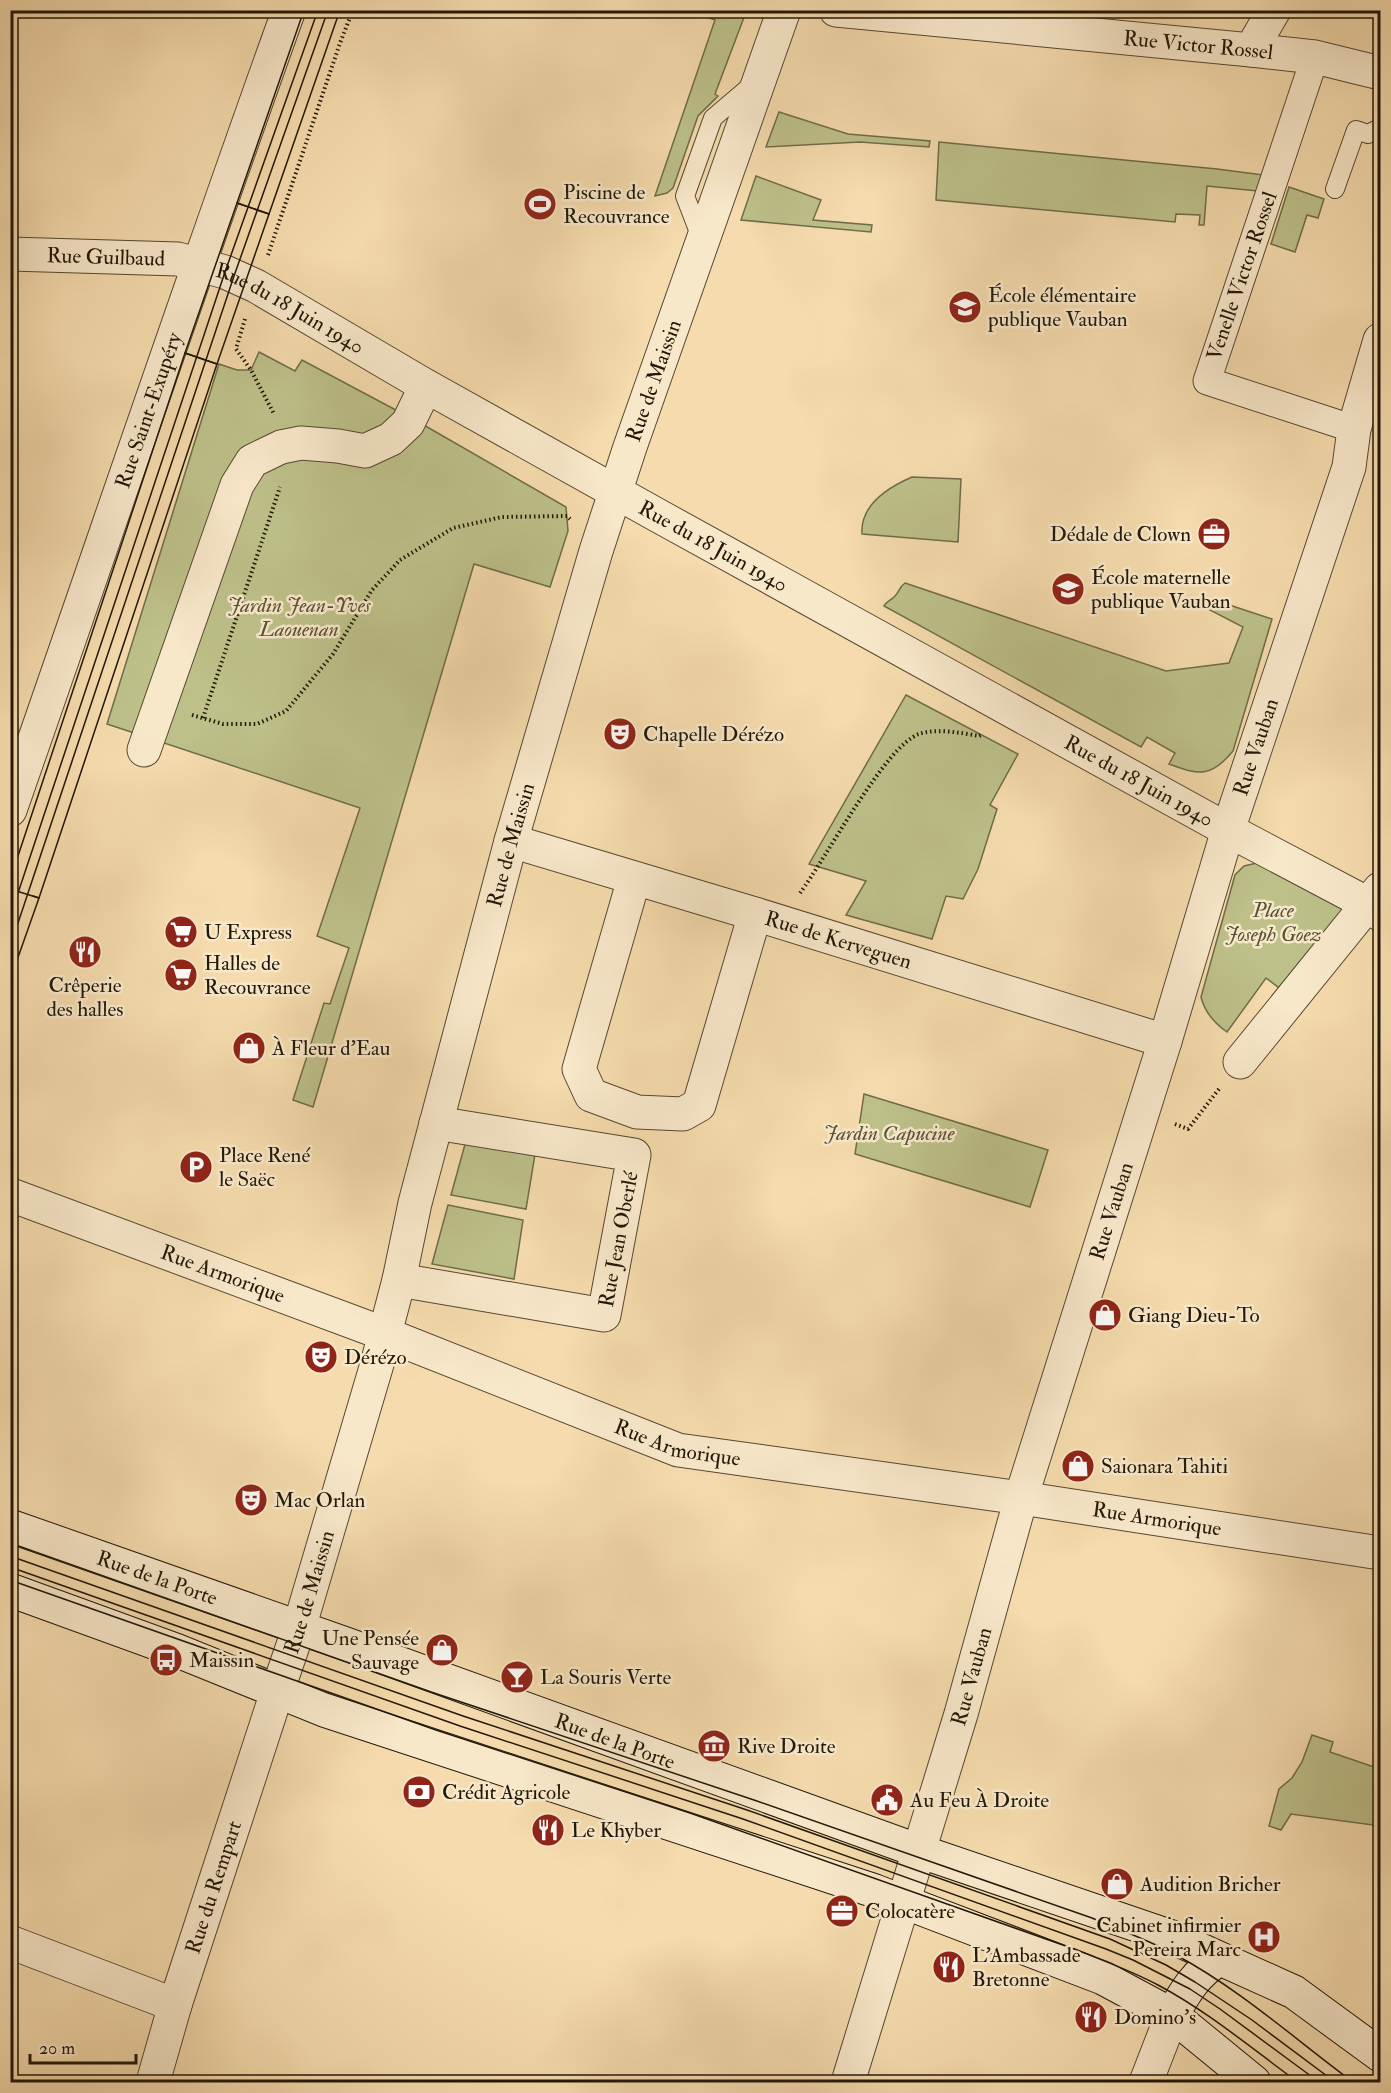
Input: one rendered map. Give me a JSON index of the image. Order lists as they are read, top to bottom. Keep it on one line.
{"streets":{"street":["Rue Victor Rossel","Rue Guilbaud","Venelle Victor Rossel","Rue du 18 Juin 1940","Rue de Maissin","Rue Saint-Exupéry","Rue Vauban","Rue de Kerveguen","Rue Jean Oberlé","Rue Armorique","Rue de la Porte","Rue du Rempart"]},"crossings":[["Rue Victor Rossel","Venelle Victor Rossel"],["Rue Guilbaud","Rue du 18 Juin 1940"],["Rue Guilbaud","Rue Saint-Exupéry"],["Venelle Victor Rossel","Rue Vauban"],["Rue du 18 Juin 1940","Rue de Maissin"],["Rue du 18 Juin 1940","Rue Saint-Exupéry"],["Rue du 18 Juin 1940","Rue Vauban"],["Rue de Maissin","Rue de Kerveguen"],["Rue de Maissin","Rue Jean Oberlé"],["Rue de Maissin","Rue Armorique"],["Rue de Maissin","Rue de la Porte"],["Rue de Maissin","Rue du Rempart"],["Rue Vauban","Rue de Kerveguen"],["Rue Vauban","Rue Armorique"],["Rue Vauban","Rue de la Porte"]],"parks":["Jardin Jean-Yves Laouenan","Place Joseph Goez","Jardin Capucine"],"places":{"sports":["Piscine de Recouvrance"],"school or university":["École élémentaire publique Vauban","École maternelle publique Vauban"],"office":["Dédale de Clown","Colocatère"],"theatre":["Chapelle Dérézo","Dérézo","Mac Orlan"],"supermarket":["U Express","Halles de Recouvrance"],"restaurant":["Crêperie des halles","Le Khyber","L'Ambassade Bretonne","Domino's"],"shop":["À Fleur d'Eau","Giang Dieu-To","Saionara Tahiti","Une Pensée Sauvage","Audition Bricher"],"parking":["Place René le Saëc"],"bus stop":["Maissin"],"bar":["La Souris Verte"],"museum":["Rive Droite"],"bank":["Crédit Agricole"],"public building":["Au Feu À Droite"],"hospital":["Cabinet infirmier Pereira Marc"]},"scale_bar":"20 m"}
